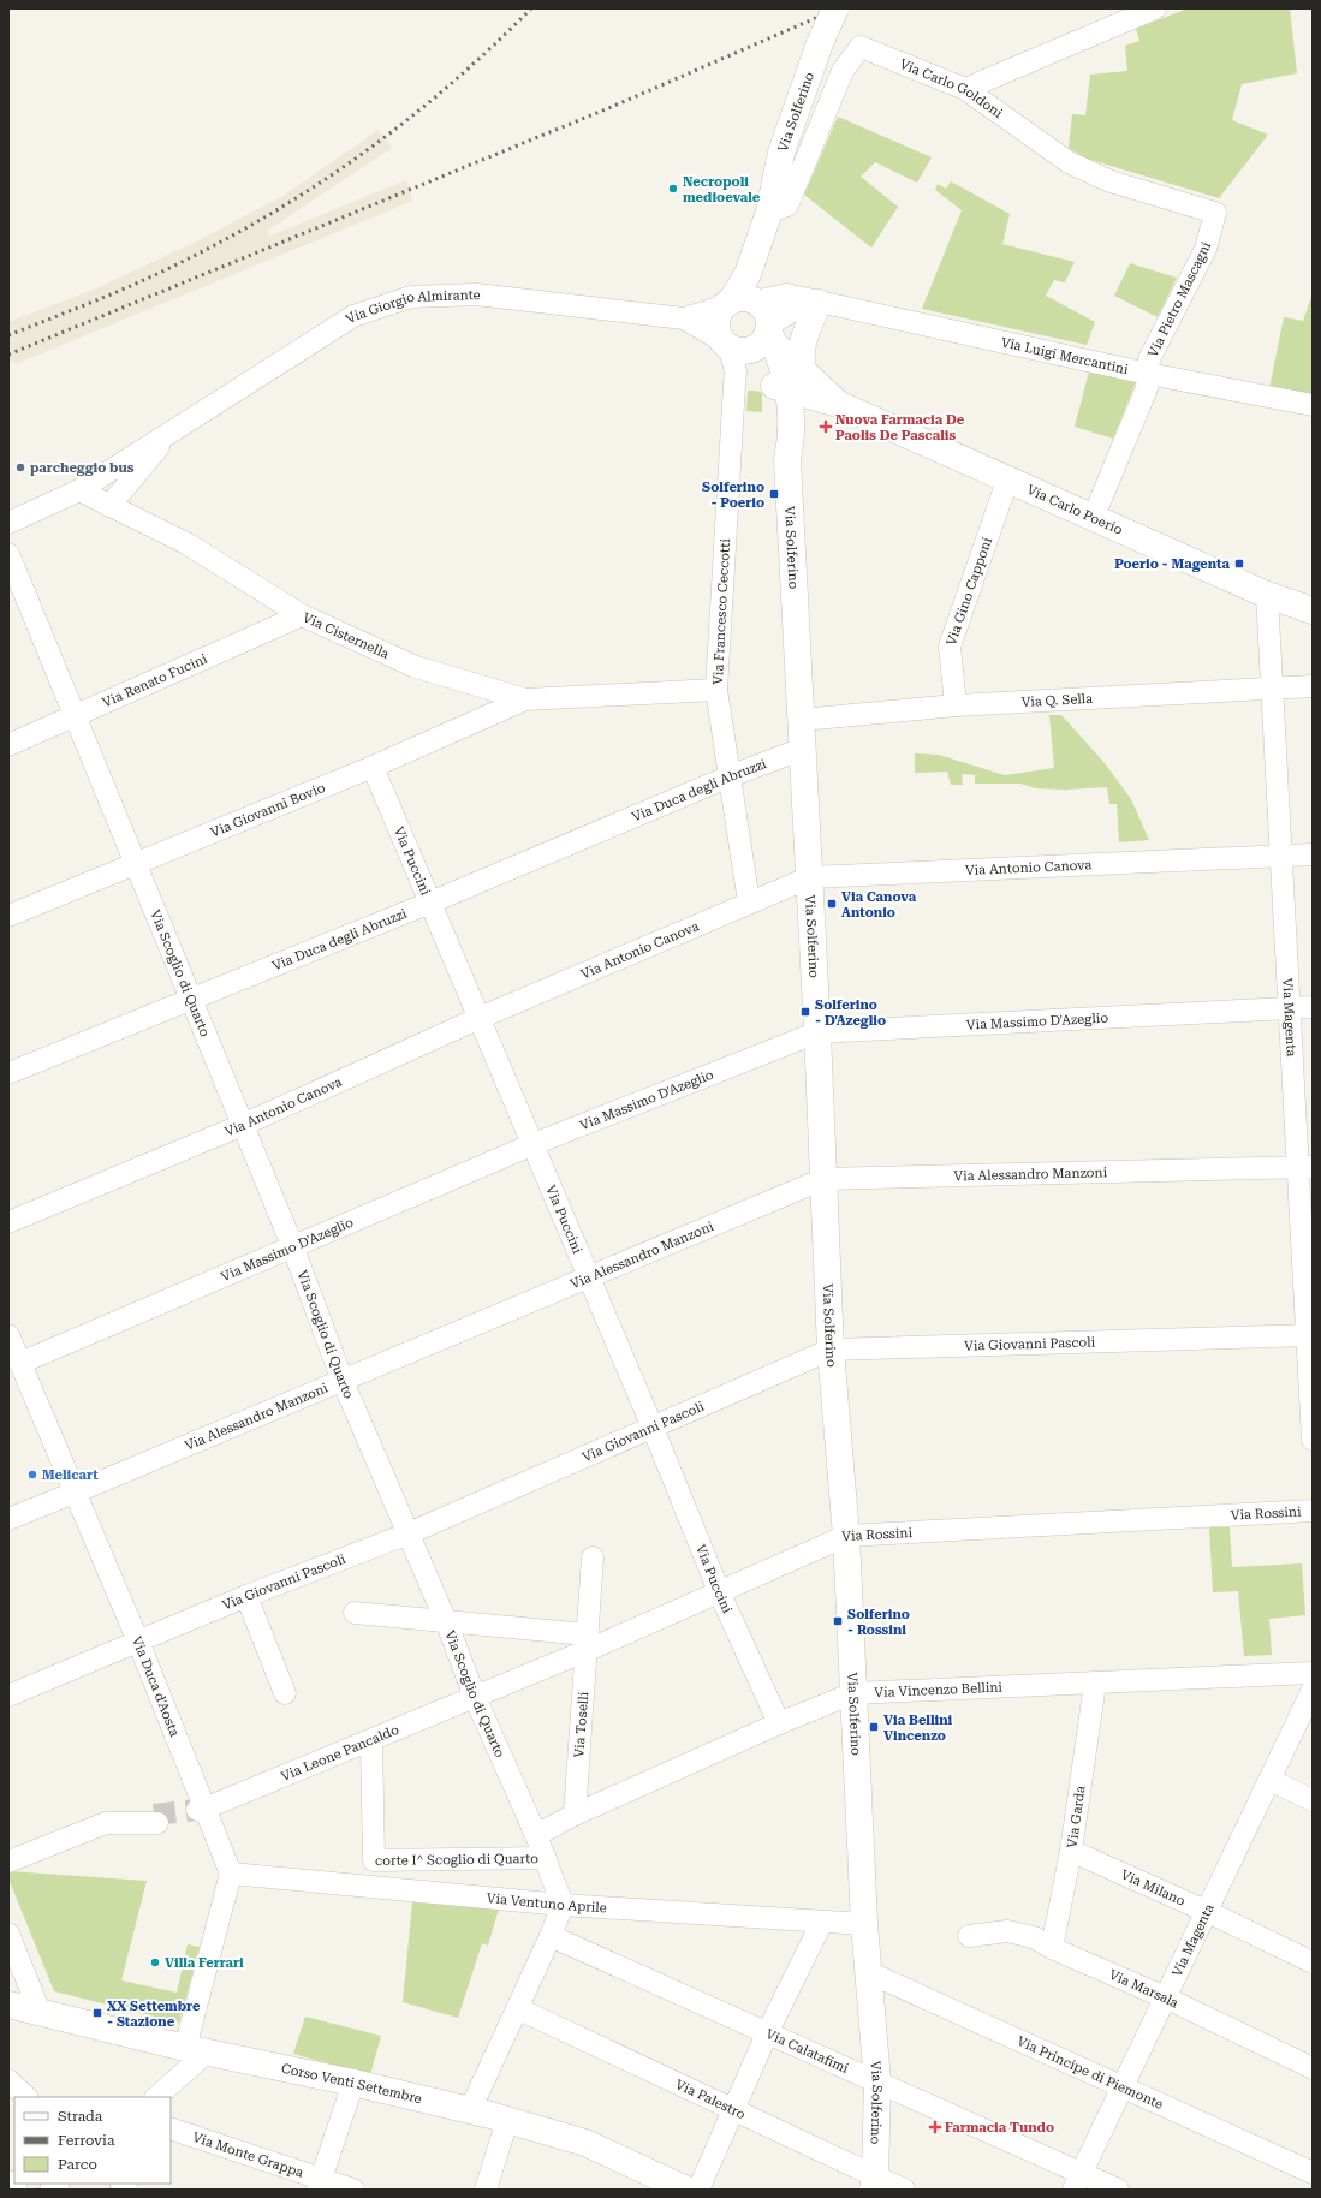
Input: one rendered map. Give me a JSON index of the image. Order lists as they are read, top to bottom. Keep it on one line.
{"streets":{"street":["Via Carlo Goldoni","Via Solferino","Via Pietro Mascagni","Via Giorgio Almirante","Via Luigi Mercantini","Via Carlo Poerio","Via Gino Capponi","Via Francesco Ceccotti","Via Cisternella","Via Renato Fucini","Via Q. Sella","Via Duca degli Abruzzi","Via Giovanni Bovio","Via Puccini","Via Antonio Canova","Via Scoglio di Quarto","Via Magenta","Via Massimo D'Azeglio","Via Alessandro Manzoni","Via Giovanni Pascoli","Via Rossini","Via Duca d'Aosta","Via Vincenzo Bellini","Via Toselli","Via Leone Pancaldo","Via Garda","corte I^ Scoglio di Quarto","Via Milano","Via Ventuno Aprile","Via Marsala","Via Calatafimi","Via Principe di Piemonte","Corso Venti Settembre","Via Palestro","Via Monte Grappa"]},"crossings":[["Via Carlo Goldoni","Via Solferino"],["Via Carlo Goldoni","Via Pietro Mascagni"],["Via Solferino","Via Giorgio Almirante"],["Via Solferino","Via Luigi Mercantini"],["Via Solferino","Via Carlo Poerio"],["Via Solferino","Via Francesco Ceccotti"],["Via Solferino","Via Q. Sella"],["Via Solferino","Via Duca degli Abruzzi"],["Via Solferino","Via Antonio Canova"],["Via Solferino","Via Massimo D'Azeglio"],["Via Solferino","Via Alessandro Manzoni"],["Via Solferino","Via Giovanni Pascoli"],["Via Solferino","Via Rossini"],["Via Solferino","Via Vincenzo Bellini"],["Via Solferino","Via Ventuno Aprile"],["Via Solferino","Via Calatafimi"],["Via Solferino","Via Principe di Piemonte"],["Via Solferino","Via Palestro"],["Via Pietro Mascagni","Via Luigi Mercantini"],["Via Pietro Mascagni","Via Carlo Poerio"],["Via Giorgio Almirante","Via Luigi Mercantini"],["Via Giorgio Almirante","Via Carlo Poerio"],["Via Giorgio Almirante","Via Francesco Ceccotti"],["Via Giorgio Almirante","Via Cisternella"],["Via Luigi Mercantini","Via Carlo Poerio"],["Via Luigi Mercantini","Via Francesco Ceccotti"],["Via Carlo Poerio","Via Gino Capponi"],["Via Carlo Poerio","Via Francesco Ceccotti"],["Via Carlo Poerio","Via Magenta"],["Via Gino Capponi","Via Q. Sella"],["Via Francesco Ceccotti","Via Cisternella"],["Via Francesco Ceccotti","Via Duca degli Abruzzi"],["Via Francesco Ceccotti","Via Antonio Canova"],["Via Cisternella","Via Renato Fucini"],["Via Cisternella","Via Giovanni Bovio"],["Via Renato Fucini","Via Scoglio di Quarto"],["Via Q. Sella","Via Magenta"],["Via Duca degli Abruzzi","Via Puccini"],["Via Duca degli Abruzzi","Via Scoglio di Quarto"],["Via Giovanni Bovio","Via Puccini"],["Via Giovanni Bovio","Via Scoglio di Quarto"],["Via Puccini","Via Antonio Canova"],["Via Puccini","Via Massimo D'Azeglio"],["Via Puccini","Via Alessandro Manzoni"],["Via Puccini","Via Giovanni Pascoli"],["Via Puccini","Via Rossini"],["Via Puccini","Via Vincenzo Bellini"],["Via Antonio Canova","Via Scoglio di Quarto"],["Via Antonio Canova","Via Magenta"],["Via Scoglio di Quarto","Via Massimo D'Azeglio"],["Via Scoglio di Quarto","Via Alessandro Manzoni"],["Via Scoglio di Quarto","Via Giovanni Pascoli"],["Via Scoglio di Quarto","Via Rossini"],["Via Scoglio di Quarto","Via Vincenzo Bellini"],["Via Scoglio di Quarto","Via Leone Pancaldo"],["Via Scoglio di Quarto","corte I^ Scoglio di Quarto"],["Via Scoglio di Quarto","Via Ventuno Aprile"],["Via Magenta","Via Massimo D'Azeglio"],["Via Magenta","Via Alessandro Manzoni"],["Via Magenta","Via Giovanni Pascoli"],["Via Magenta","Via Milano"],["Via Magenta","Via Marsala"],["Via Magenta","Via Calatafimi"],["Via Magenta","Via Principe di Piemonte"],["Via Massimo D'Azeglio","Via Duca d'Aosta"],["Via Alessandro Manzoni","Via Duca d'Aosta"],["Via Giovanni Pascoli","Via Duca d'Aosta"],["Via Rossini","Via Toselli"],["Via Rossini","Via Leone Pancaldo"],["Via Duca d'Aosta","Via Leone Pancaldo"],["Via Duca d'Aosta","Via Ventuno Aprile"],["Via Vincenzo Bellini","Via Toselli"],["Via Vincenzo Bellini","Via Garda"],["Via Leone Pancaldo","corte I^ Scoglio di Quarto"],["Via Garda","Via Milano"],["Via Garda","Via Marsala"]],"places":{"other":["Necropoli medioevale","parcheggio bus","Melicart","Villa Ferrari"],"health":["Nuova Farmacia De Paolis De Pascalis","Farmacia Tundo"],"transit":["Solferino - Poerio","Poerio - Magenta","Via Canova Antonio","Solferino - D'Azeglio","Solferino - Rossini","Via Bellini Vincenzo","XX Settembre - Stazione"]},"legend":["Strada","Ferrovia","Parco"]}
